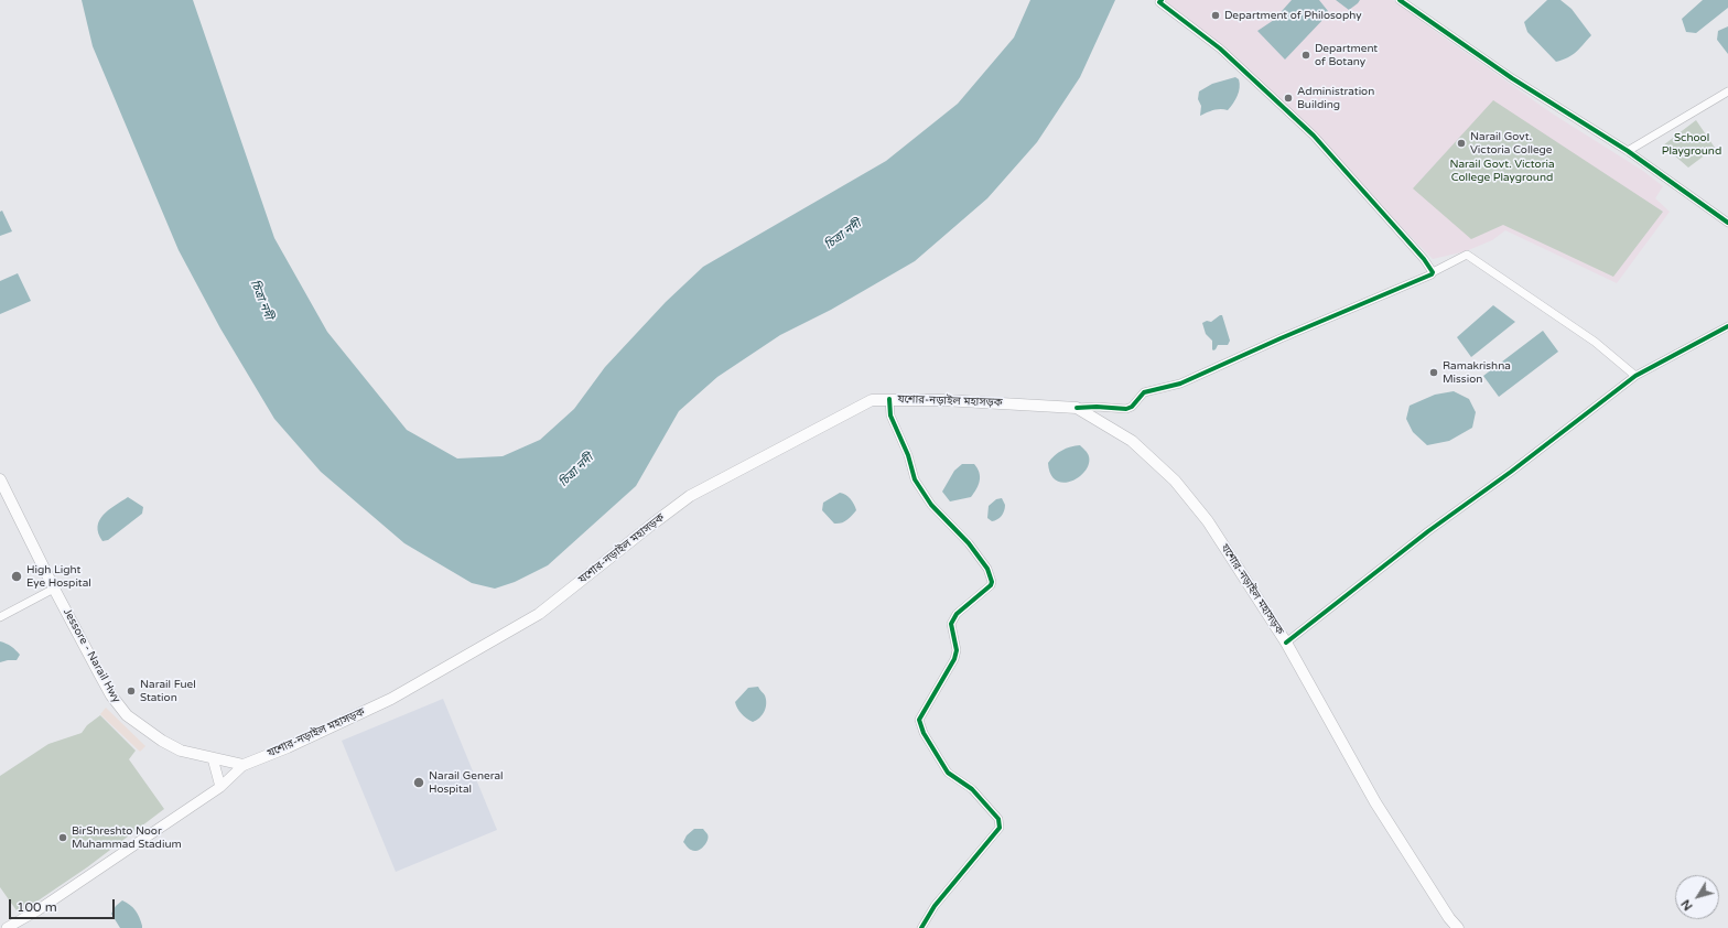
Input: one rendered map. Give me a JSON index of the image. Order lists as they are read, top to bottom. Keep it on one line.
{"streets":{"highway":["যশোর-নড়াইল মহাসড়ক","Jessore - Narail Hwy"]},"crossings":[["যশোর-নড়াইল মহাসড়ক","Jessore - Narail Hwy"]],"water":["চিত্রা নদী"],"parks":["School Playground","Narail Govt. Victoria College Playground"],"places":["Department of Philosophy","Department of Botany","Administration Building","Narail Govt. Victoria College","Ramakrishna Mission","High Light Eye Hospital","Narail Fuel Station","Narail General Hospital","BirShreshto Noor Muhammad Stadium"],"scale_bar":"100 m","north":"bottom left"}
